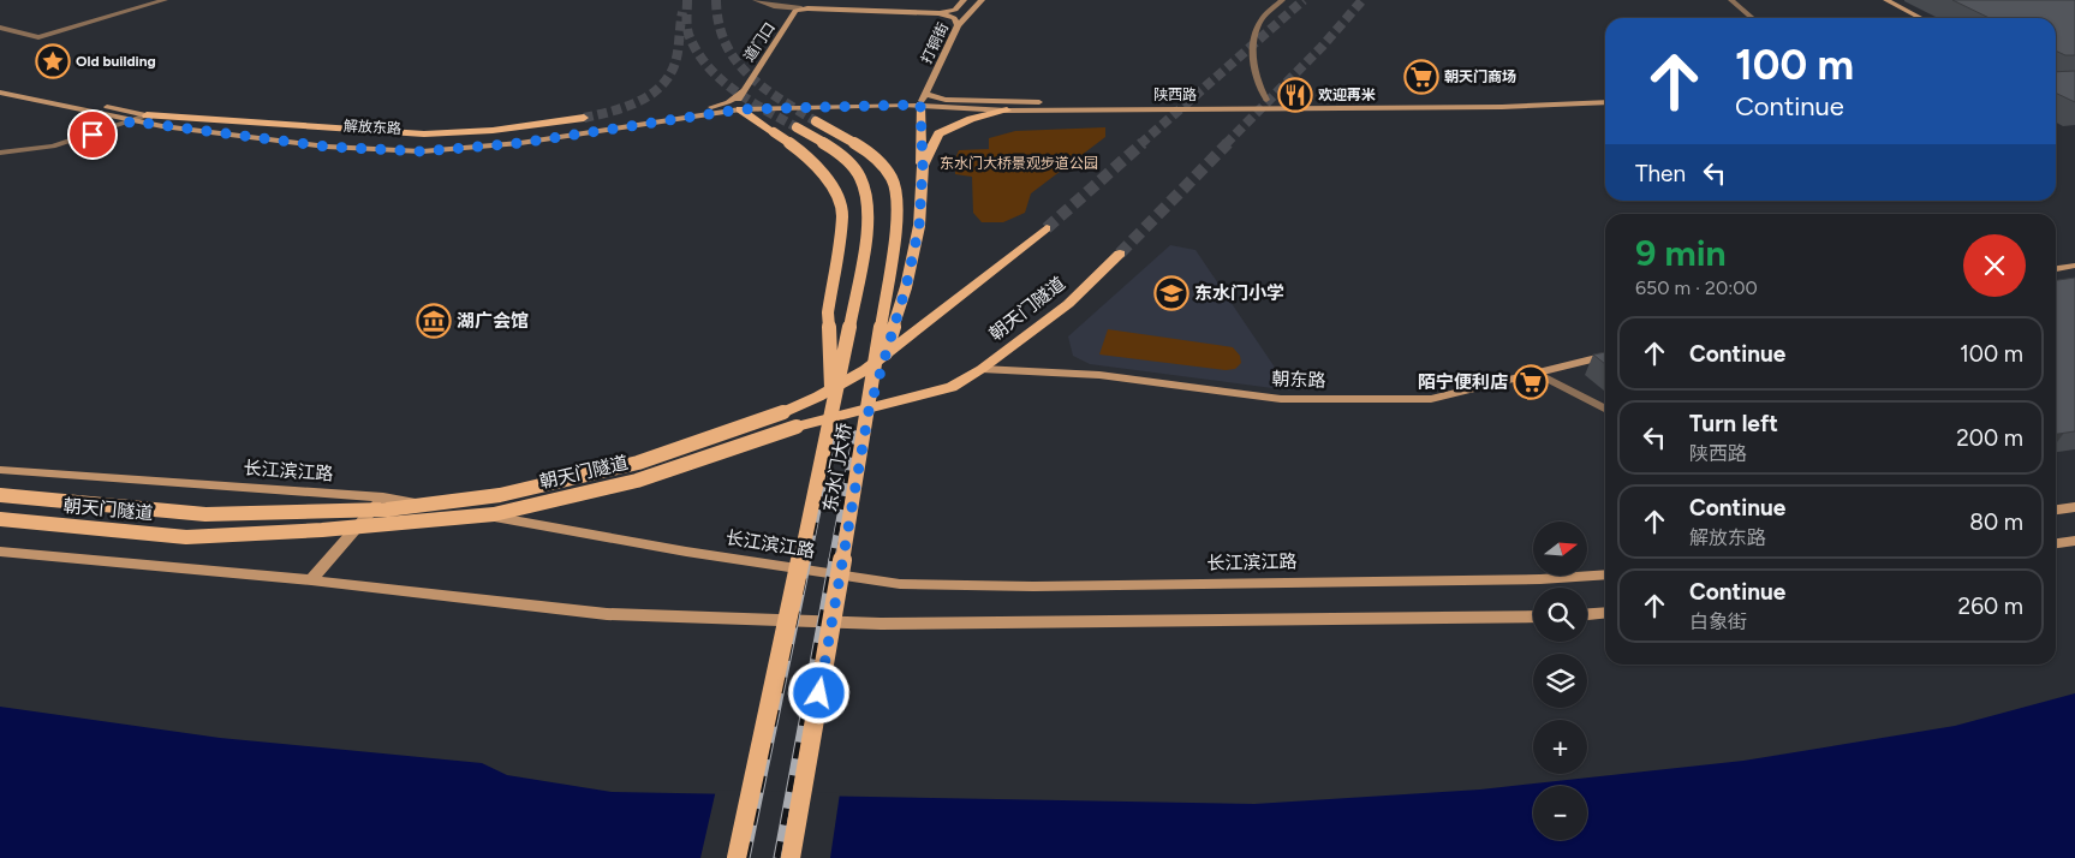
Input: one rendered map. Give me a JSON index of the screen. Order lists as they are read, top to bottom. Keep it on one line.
{"streets":{"main road":["道门口","打铜街","陕西路","解放东路","朝天门隧道","朝东路","东水门大桥","长江滨江路"]},"crossings":[["道门口","陕西路"],["道门口","解放东路"],["打铜街","陕西路"],["陕西路","解放东路"],["朝天门隧道","朝东路"]],"parks":["东水门大桥景观步道公园"],"places":{"place":["Old building"],"supermarket":["朝天门商场","陌宁便利店"],"restaurant":["欢迎再米"],"school or university":["东水门小学"],"museum":["湖广会馆"]},"north":"right","page":{"turn":["100 m","Continue"],"then":"Then","heading":["9 min","650 m · 20:00"],"list":[{"name":"Continue","value":"100 m"},{"name":"Turn left","note":"陕西路","value":"200 m"},{"name":"Continue","note":"解放东路","value":"80 m"},{"name":"Continue","note":"白象街","value":"260 m"}],"map_buttons":["+","−"]}}
